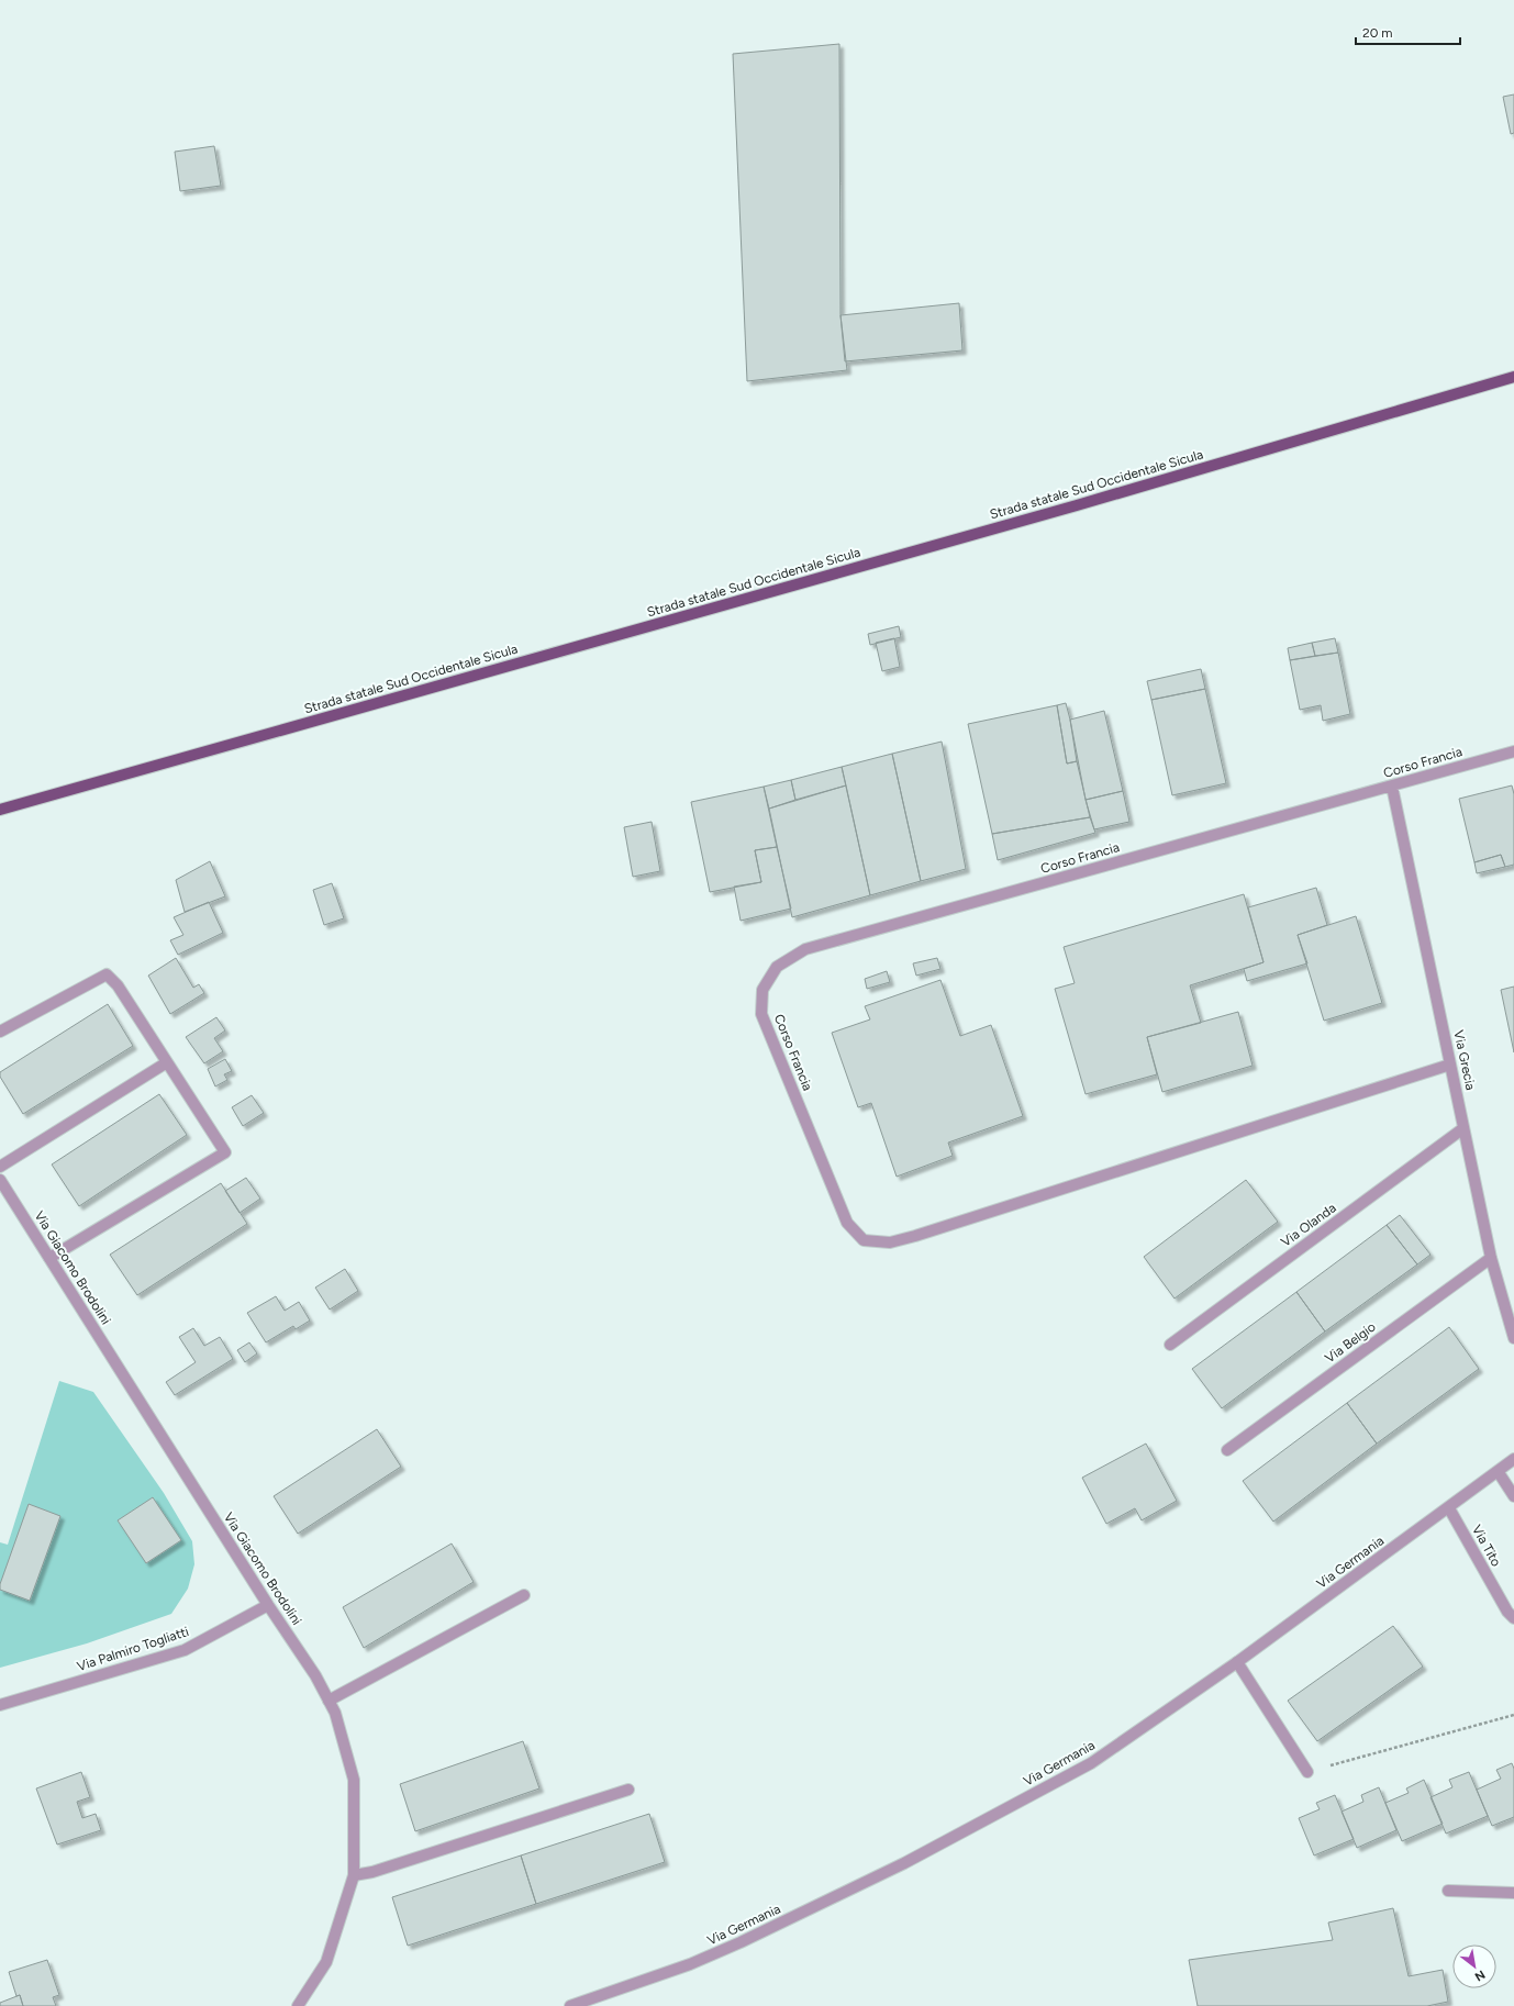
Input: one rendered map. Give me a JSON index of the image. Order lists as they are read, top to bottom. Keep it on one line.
{"streets":{"main road":["Strada statale Sud Occidentale Sicula"],"street":["Corso Francia","Via Grecia","Via Olanda","Via Giacomo Brodolini","Via Belgio","Via Tito","Via Germania","Via Palmiro Togliatti"]},"crossings":[["Corso Francia","Via Grecia"],["Via Grecia","Via Olanda"],["Via Grecia","Via Belgio"],["Via Giacomo Brodolini","Via Palmiro Togliatti"],["Via Tito","Via Germania"]],"scale_bar":"20 m","north":"bottom right"}
